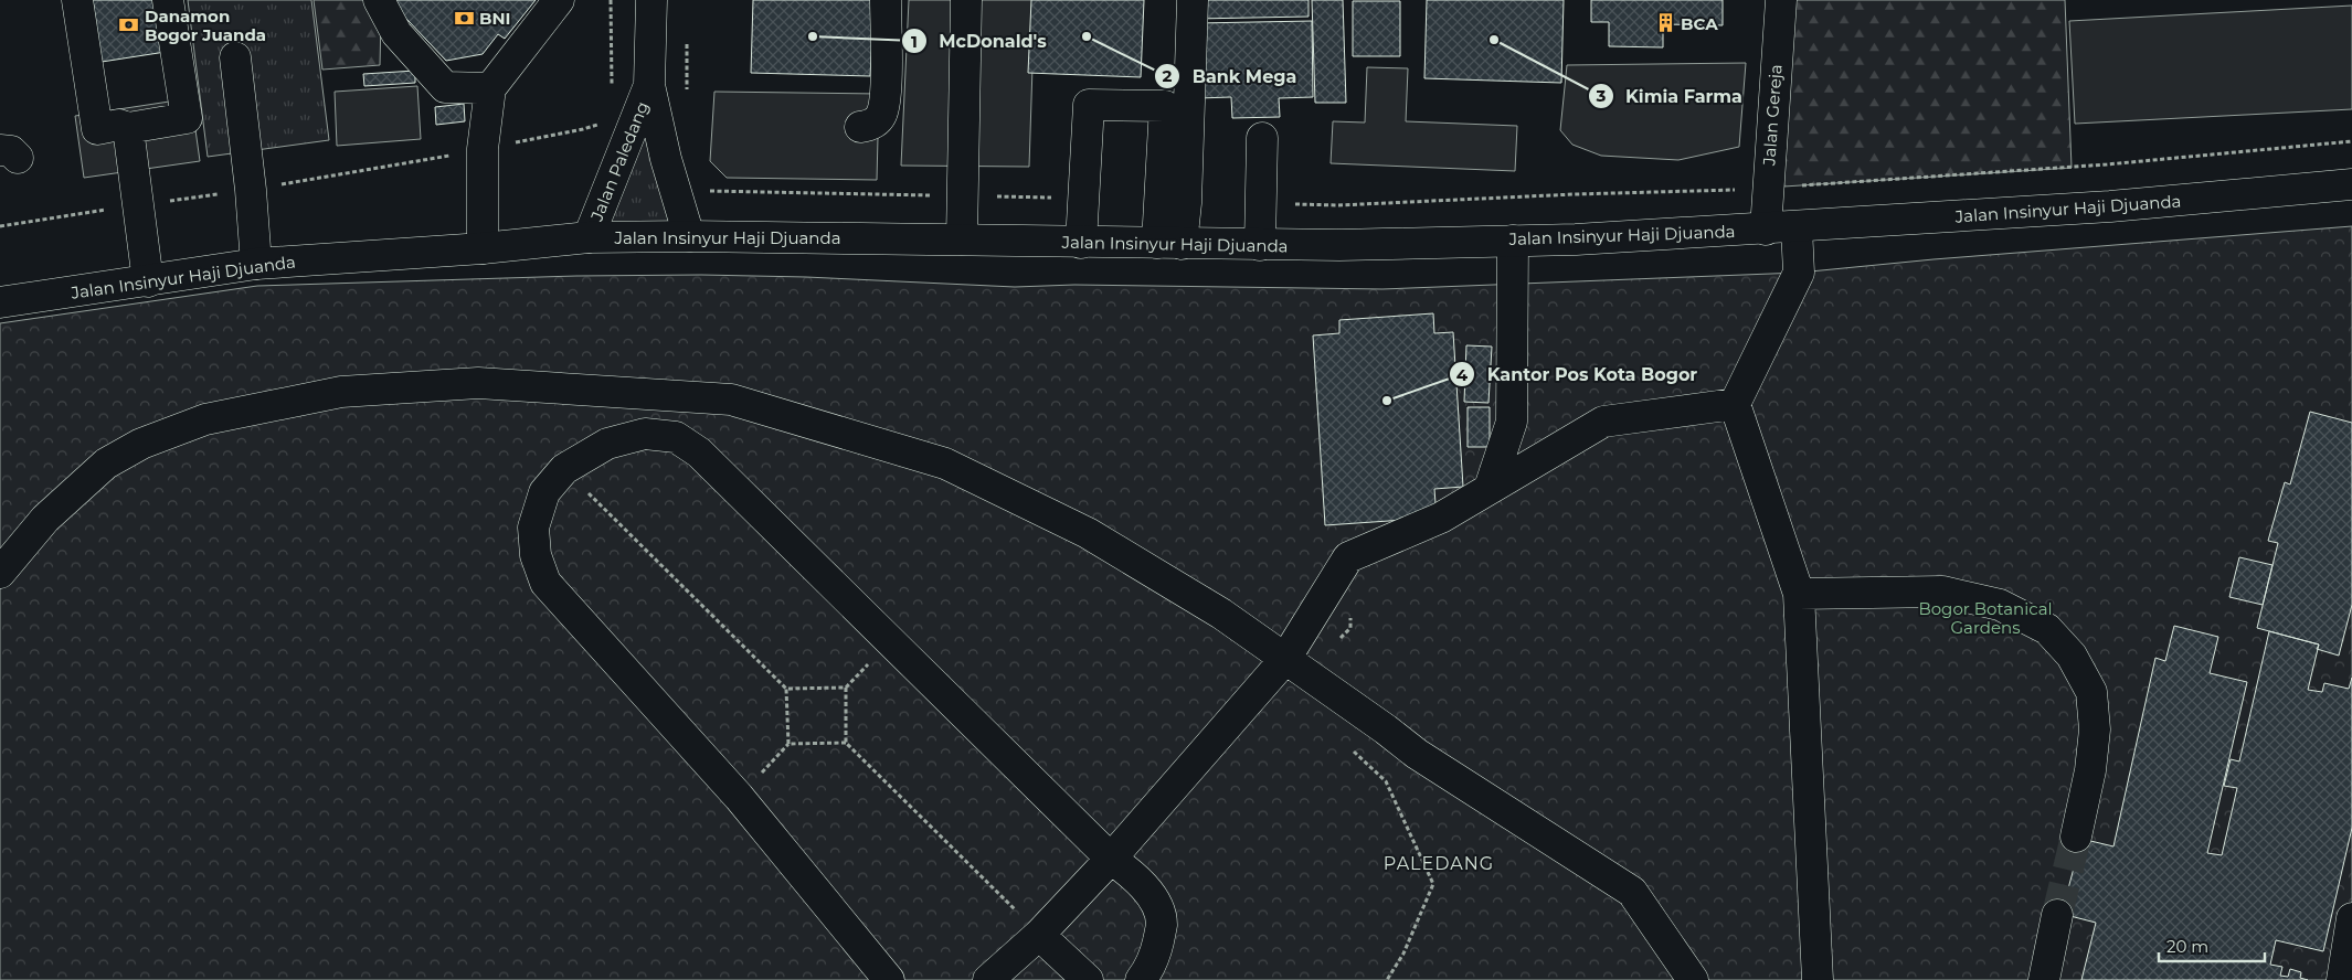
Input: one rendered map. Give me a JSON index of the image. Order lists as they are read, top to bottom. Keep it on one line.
{"streets":{"main road":["Jalan Gereja","Jalan Paledang","Jalan Insinyur Haji Djuanda"]},"crossings":[["Jalan Gereja","Jalan Insinyur Haji Djuanda"],["Jalan Paledang","Jalan Insinyur Haji Djuanda"]],"districts":["PALEDANG"],"parks":["Bogor Botanical Gardens"],"places":{"bank":["BNI","Danamon Bogor Juanda"],"building":["BCA"],"other":["McDonald's","Bank Mega","Kimia Farma","Kantor Pos Kota Bogor"]},"scale_bar":"20 m"}
